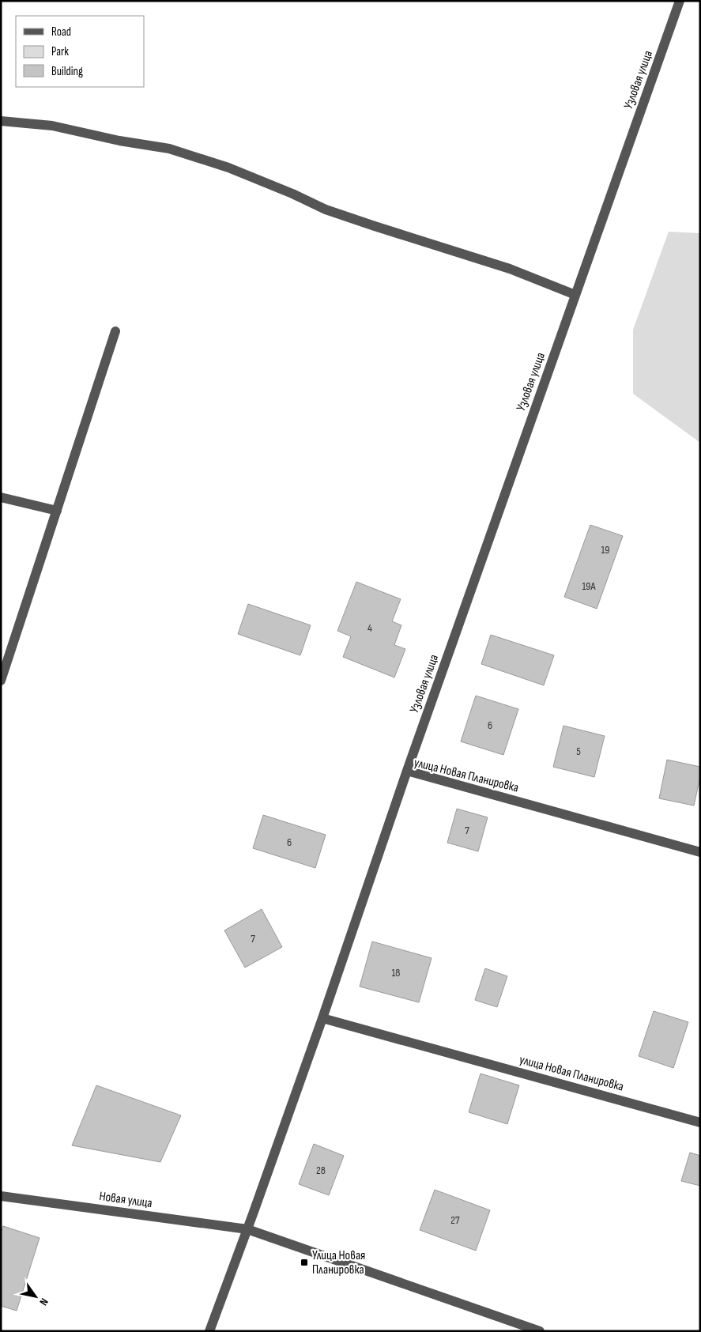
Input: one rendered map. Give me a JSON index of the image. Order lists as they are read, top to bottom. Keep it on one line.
{"streets":{"street":["Узловая улица","улица Новая Планировка","Новая улица"]},"crossings":[["Узловая улица","улица Новая Планировка"],["улица Новая Планировка","Новая улица"]],"places":{"transit":["Улица Новая Планировка"]},"house_numbers":["19","19А","4","6","5","7","6","7","18","28","27"],"legend":["Road","Park","Building"],"north":"bottom right"}
